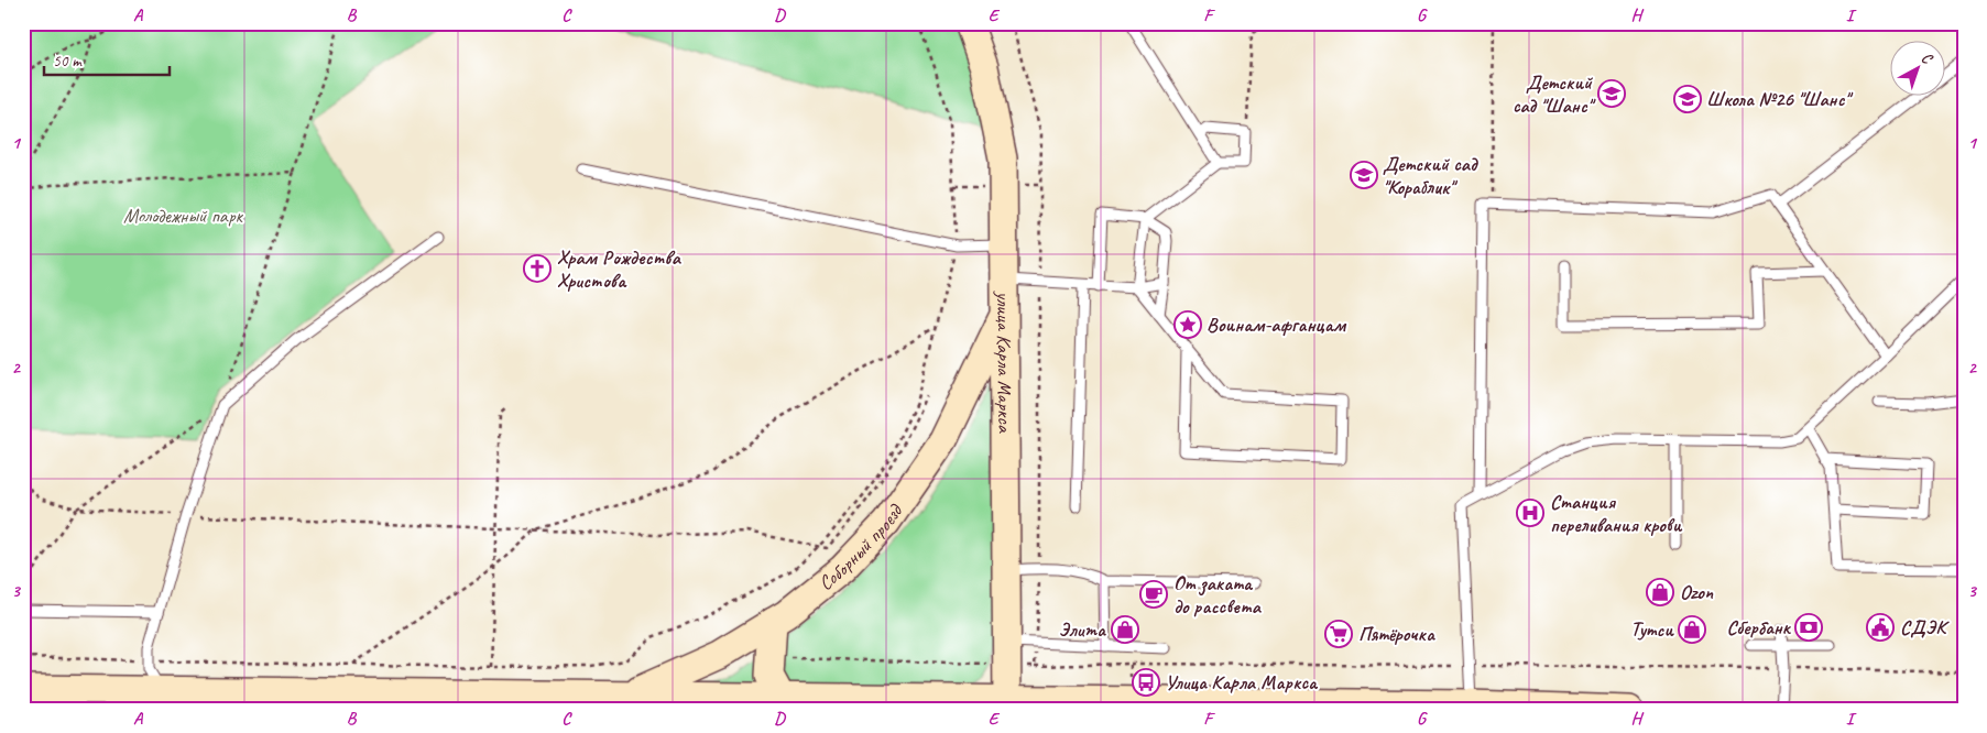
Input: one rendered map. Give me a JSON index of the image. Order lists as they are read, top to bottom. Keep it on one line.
{"streets":{"street":["улица Карла Маркса","Соборный проезд"]},"crossings":[["улица Карла Маркса","Соборный проезд"]],"parks":["Молодежный парк"],"places":{"school or university":["Детский сад \"Шанс\"","Школа №26 \"Шанс\"","Детский сад \"Кораблик\""],"church":["Храм Рождества Христова"],"place":["Воинам-афганцам"],"hospital":["Станция переливания крови"],"shop":["Ozon","Элита","Тутси"],"cafe":["От заката до рассвета"],"bank":["Сбербанк"],"public building":["СДЭК"],"supermarket":["Пятёрочка"],"bus stop":["Улица Карла Маркса"]},"scale_bar":"50 m","north":"top right","grid":{"columns":["A","B","C","D","E","F","G","H","I"],"rows":["1","2","3"]}}
